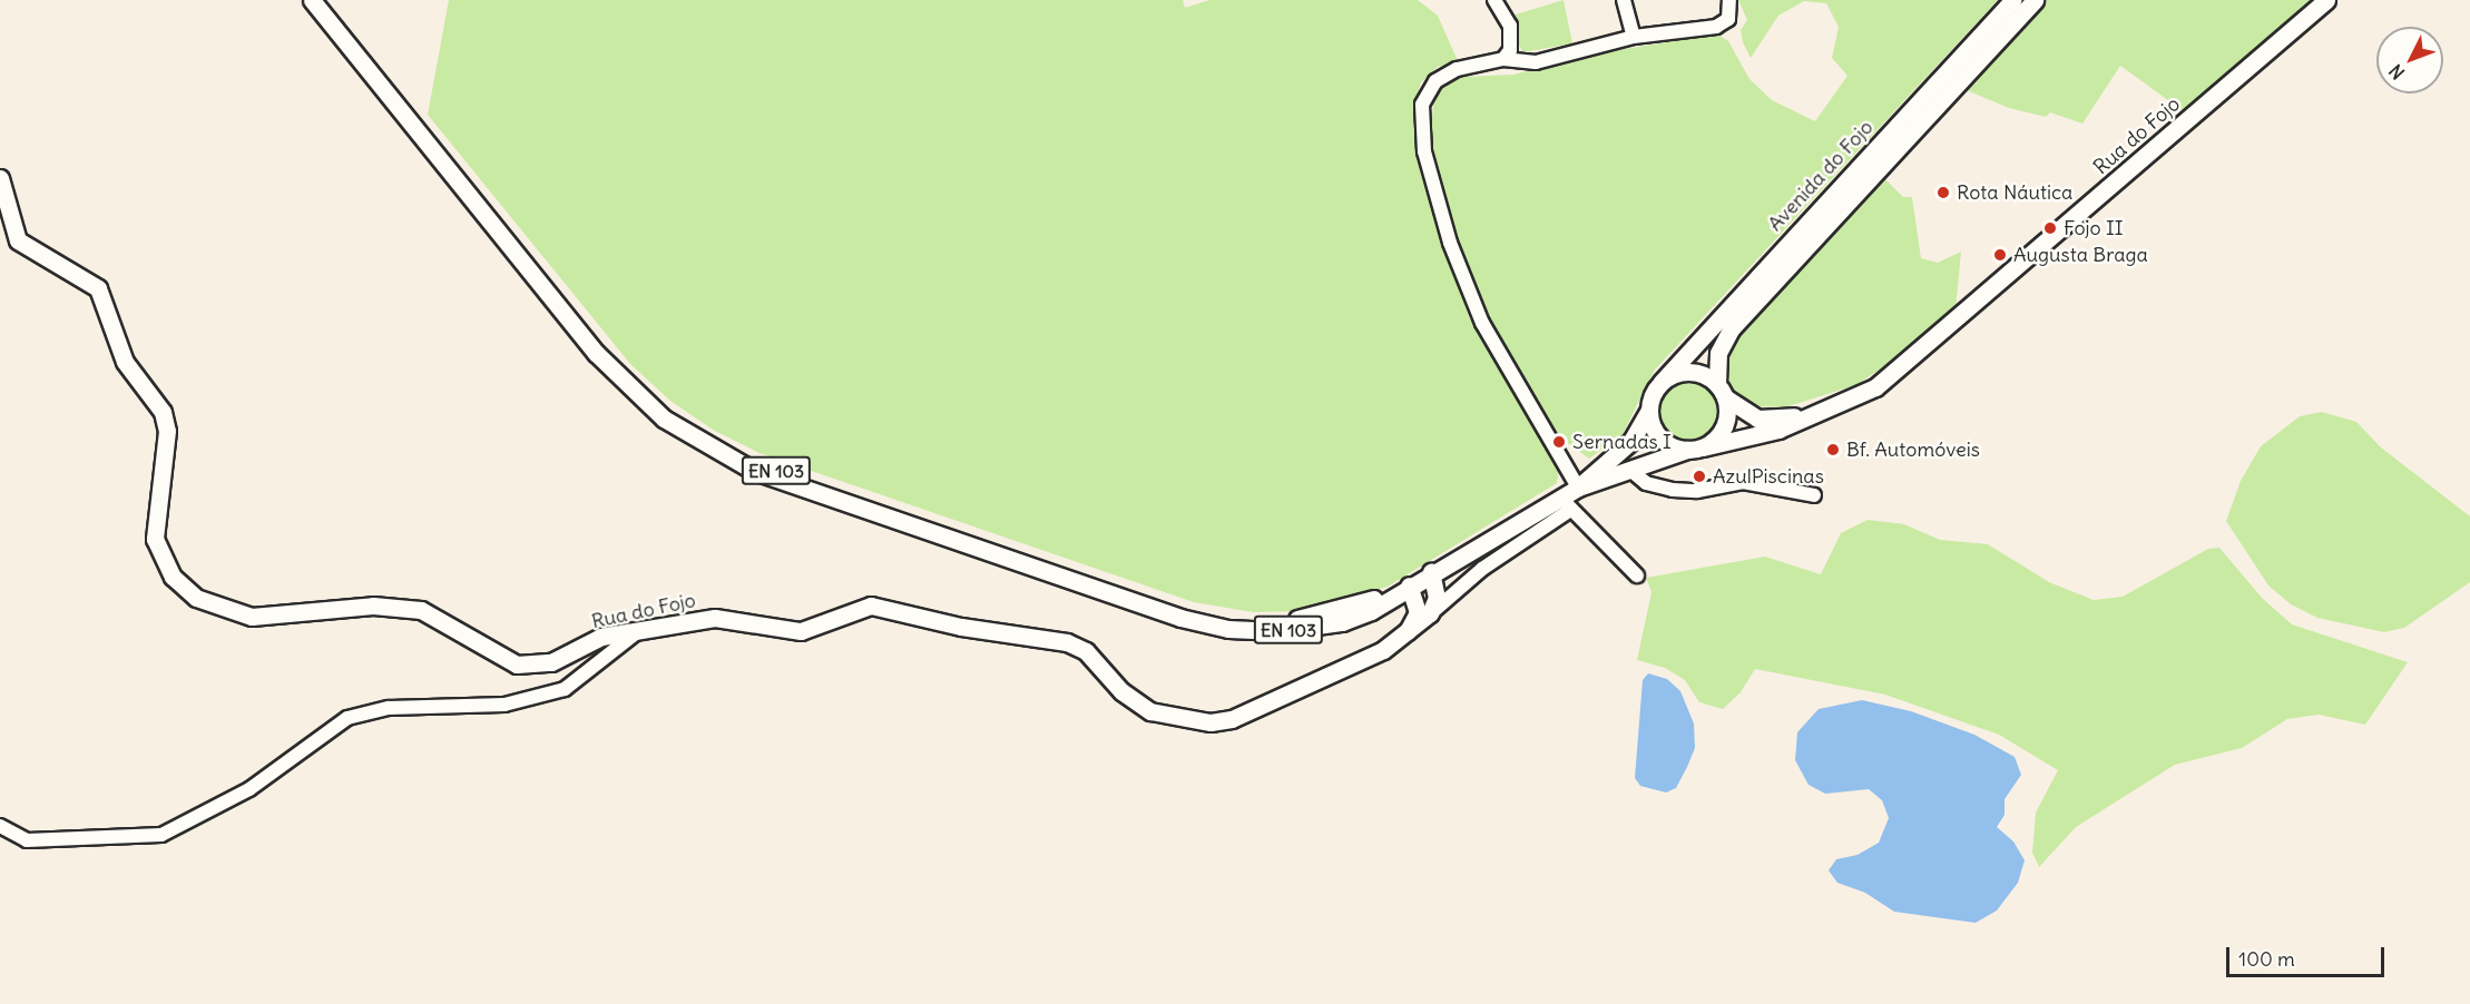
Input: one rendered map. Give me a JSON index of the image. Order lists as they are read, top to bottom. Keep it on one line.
{"streets":{"main road":["Rua do Fojo","Avenida do Fojo","EN 103"]},"crossings":[["Rua do Fojo","Avenida do Fojo"],["Rua do Fojo","EN 103"],["Avenida do Fojo","EN 103"]],"places":["Rota Náutica","Fojo II","Augusta Braga","Sernadas I","Bf. Automóveis","AzulPiscinas"],"scale_bar":"100 m","north":"bottom left"}
